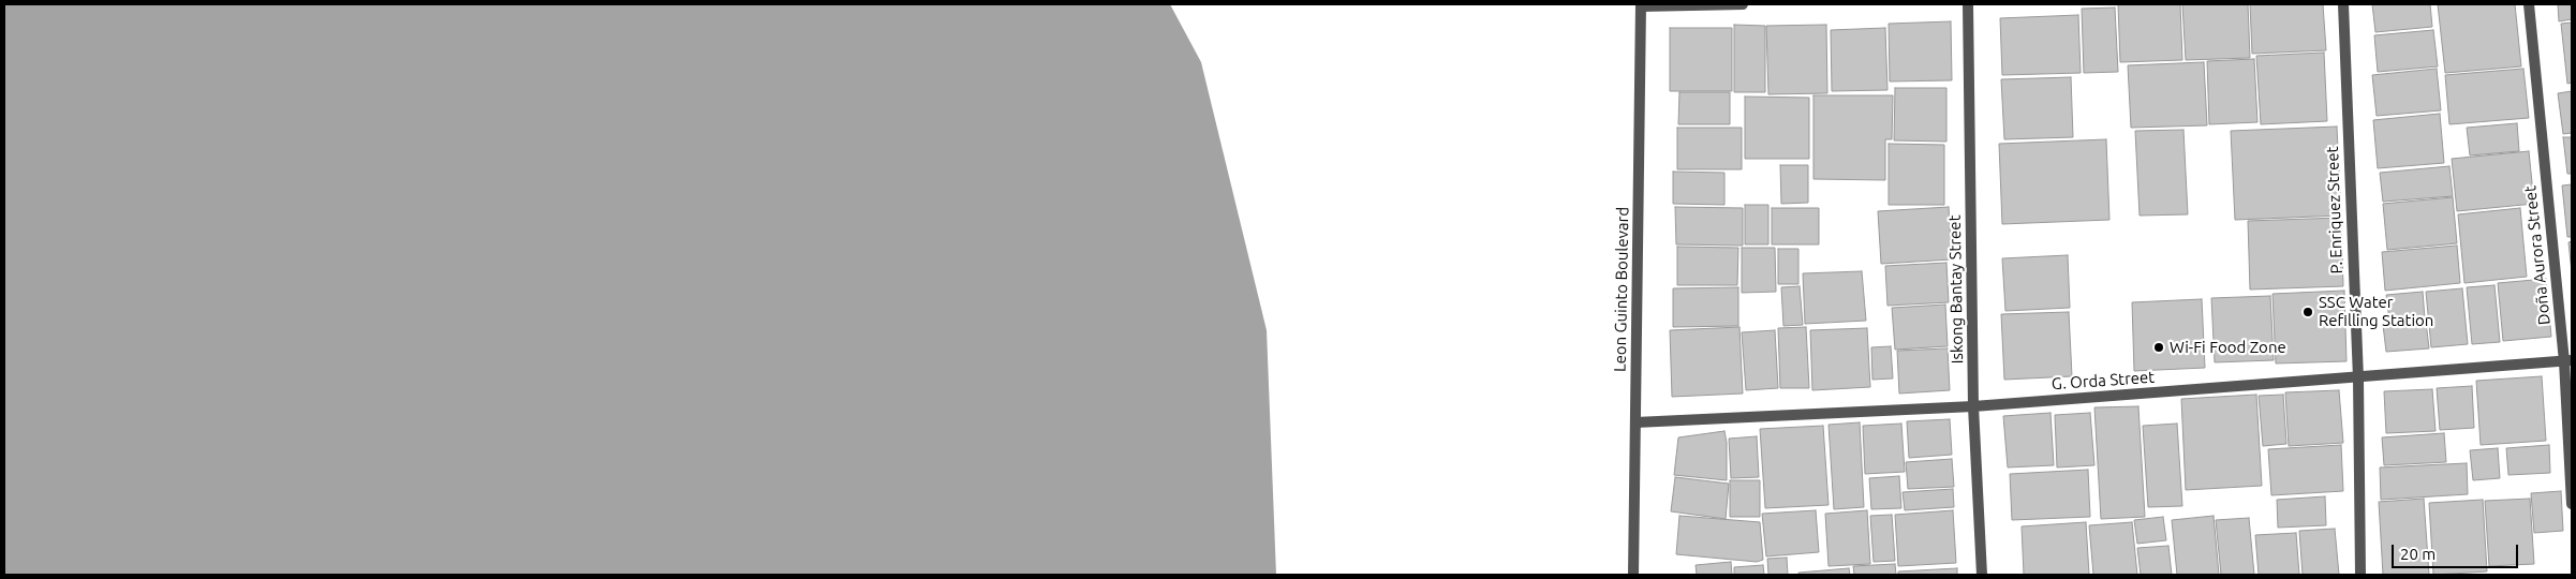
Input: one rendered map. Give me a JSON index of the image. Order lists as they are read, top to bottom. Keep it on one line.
{"streets":{"street":["P. Enriquez Street","Doña Aurora Street","Leon Guinto Boulevard","Iskong Bantay Street","G. Orda Street"]},"crossings":[["P. Enriquez Street","G. Orda Street"],["Doña Aurora Street","G. Orda Street"],["Leon Guinto Boulevard","G. Orda Street"],["Iskong Bantay Street","G. Orda Street"]],"places":["SSC Water Refilling Station","Wi-Fi Food Zone"],"scale_bar":"20 m"}
